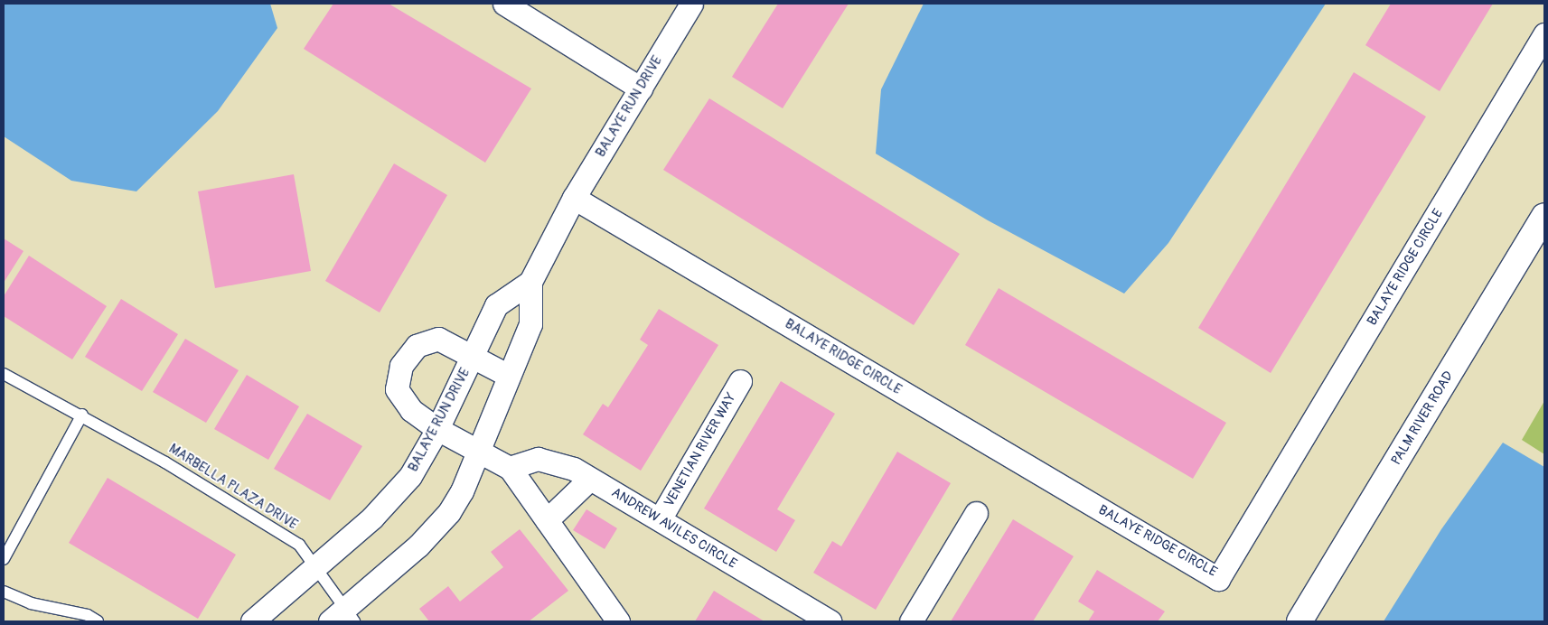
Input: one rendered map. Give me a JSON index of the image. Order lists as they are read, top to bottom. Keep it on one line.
{"streets":{"street":["BALAYE RUN DRIVE","BALAYE RIDGE CIRCLE","PALM RIVER ROAD","VENETIAN RIVER WAY","ANDREW AVILES CIRCLE"],"lane":["MARBELLA PLAZA DRIVE"]},"crossings":[["BALAYE RUN DRIVE","BALAYE RIDGE CIRCLE"],["BALAYE RUN DRIVE","MARBELLA PLAZA DRIVE"],["VENETIAN RIVER WAY","ANDREW AVILES CIRCLE"]]}
